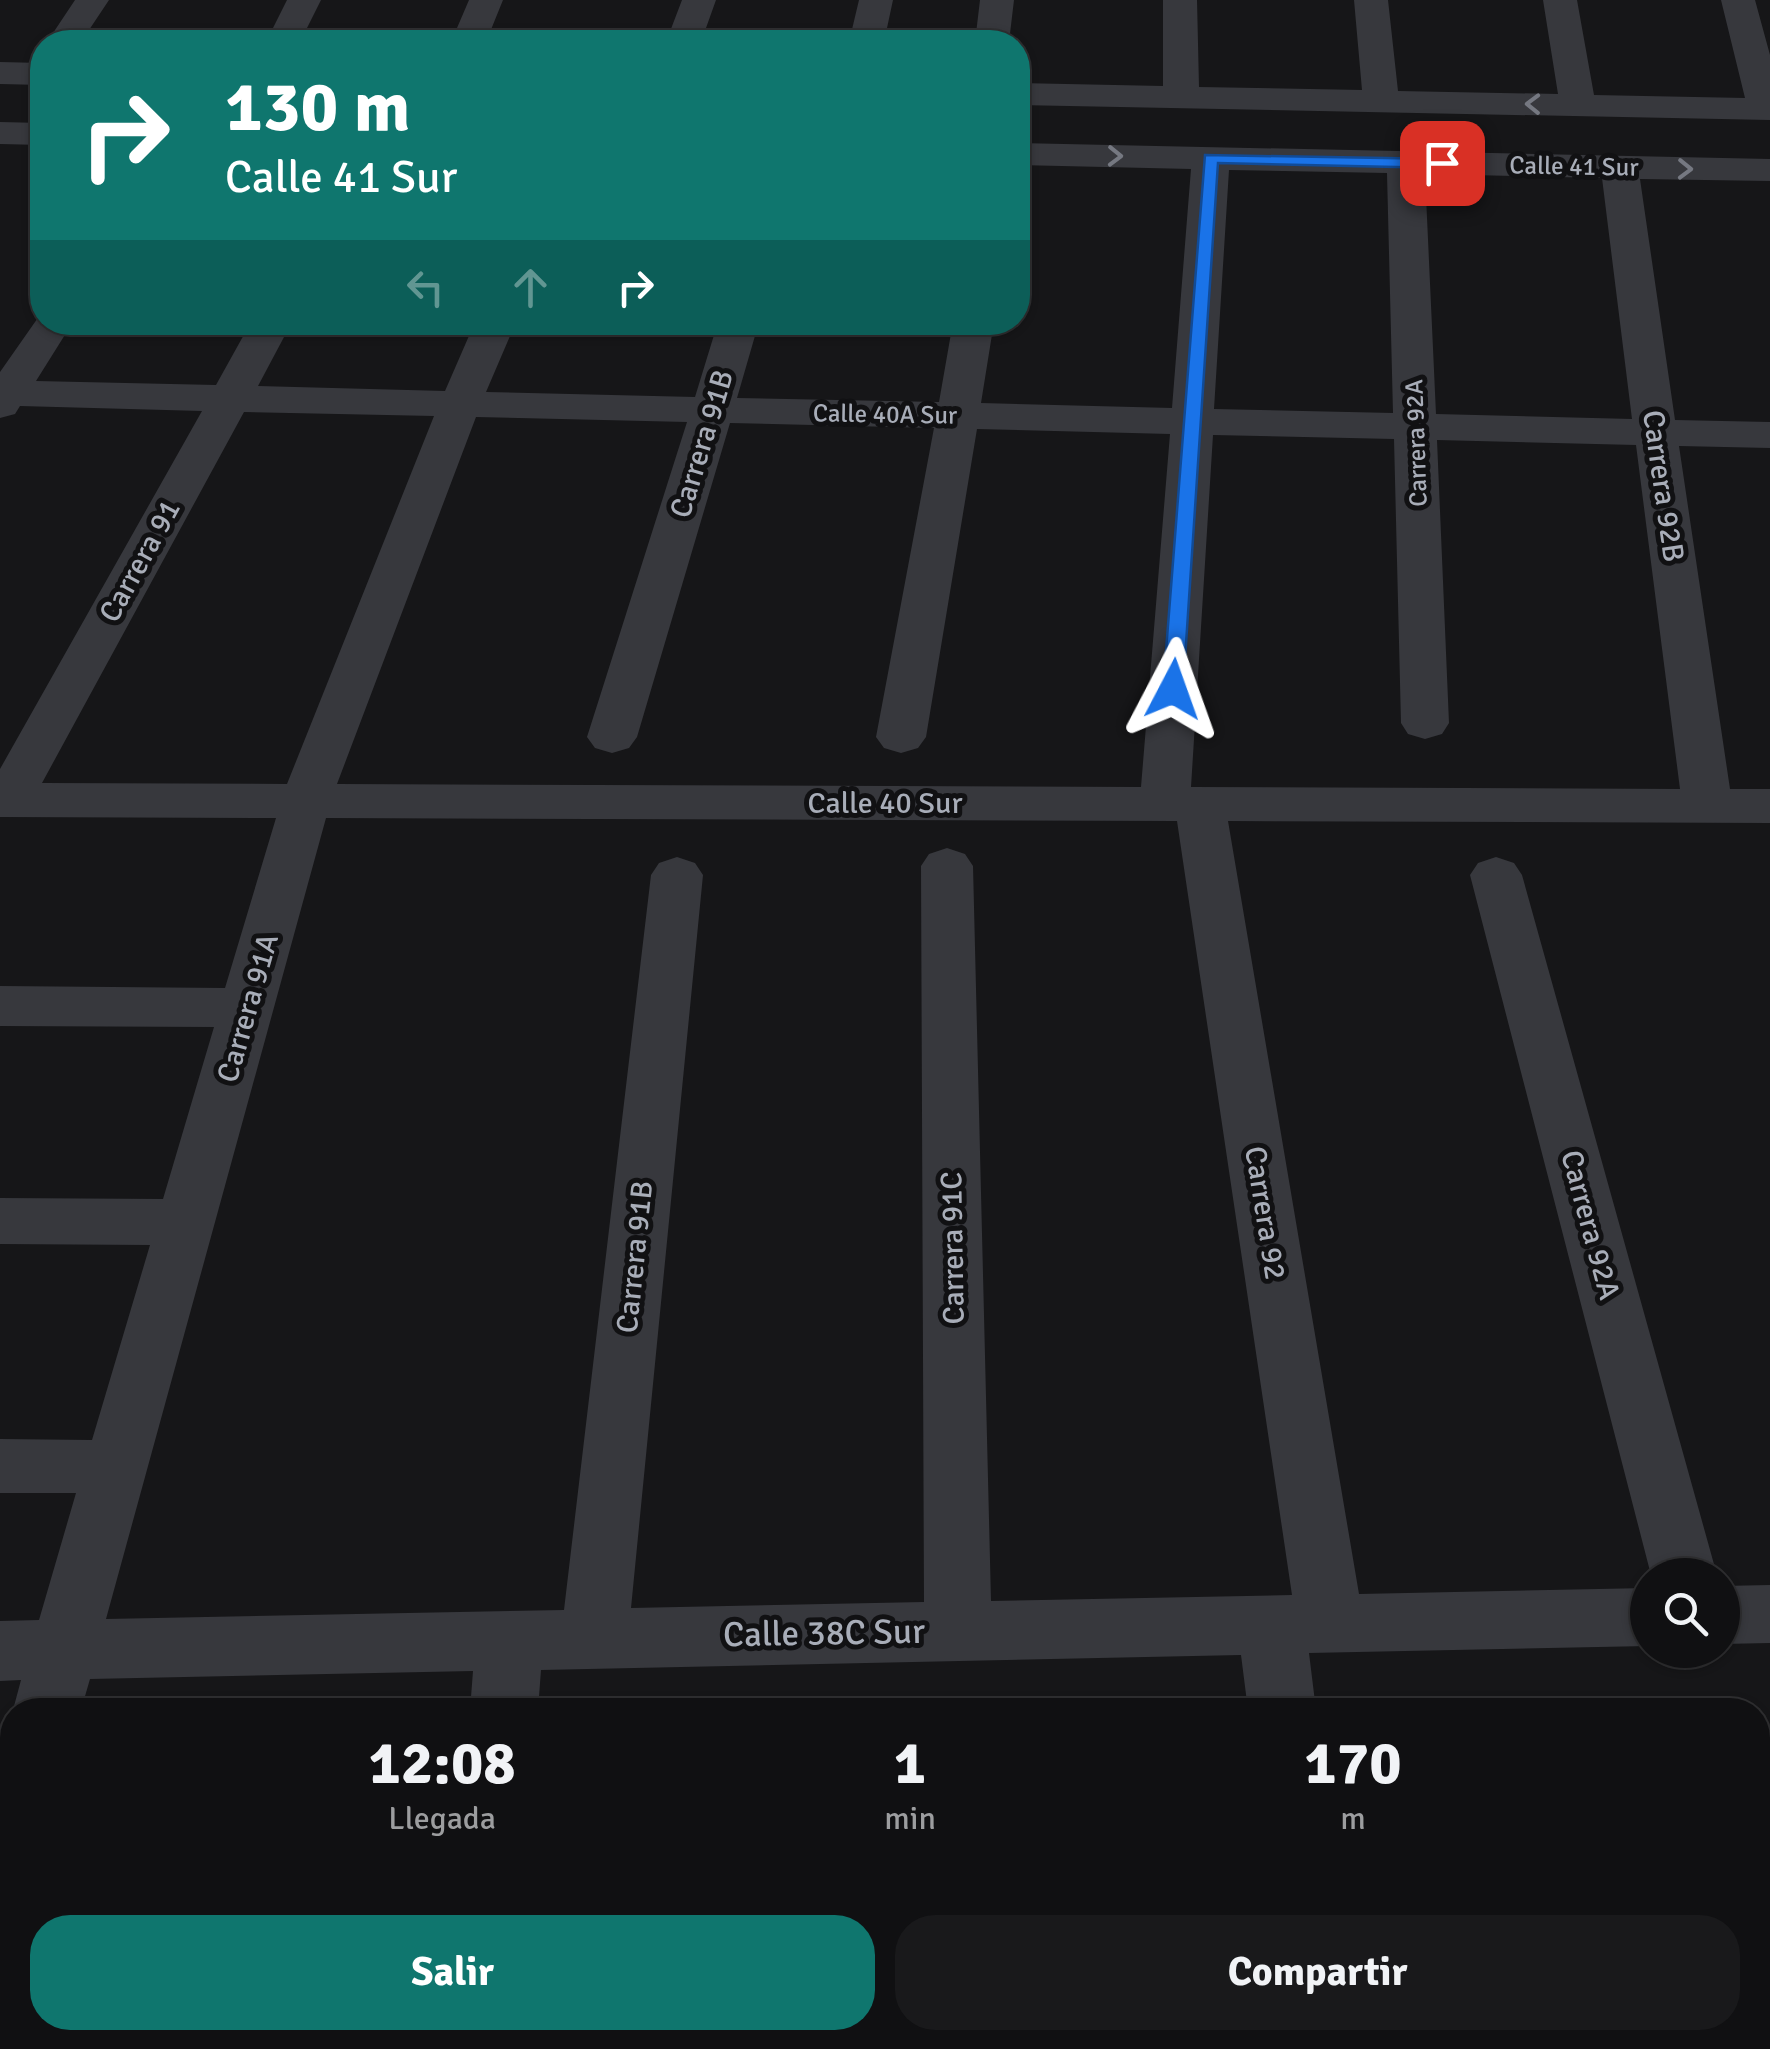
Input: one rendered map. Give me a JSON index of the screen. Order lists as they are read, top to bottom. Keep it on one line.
{"streets":{"street":["Calle 41 Sur","Calle 40A Sur","Carrera 92A","Carrera 91B","Carrera 92B","Carrera 91","Calle 40 Sur","Carrera 91A","Carrera 92","Carrera 91C","Calle 38C Sur"]},"crossings":[["Calle 41 Sur","Carrera 92A"],["Calle 41 Sur","Carrera 92B"],["Calle 41 Sur","Carrera 92"],["Calle 40A Sur","Carrera 92A"],["Calle 40A Sur","Carrera 91B"],["Calle 40A Sur","Carrera 92B"],["Calle 40A Sur","Carrera 91"],["Calle 40A Sur","Carrera 91A"],["Calle 40A Sur","Carrera 92"],["Carrera 91B","Calle 38C Sur"],["Carrera 92B","Calle 40 Sur"],["Carrera 91","Calle 40 Sur"],["Calle 40 Sur","Carrera 91A"],["Calle 40 Sur","Carrera 92"],["Carrera 91A","Calle 38C Sur"],["Carrera 92","Calle 38C Sur"],["Carrera 91C","Calle 38C Sur"]],"page":{"turn":["130 m","Calle 41 Sur"],"eta":["12:08","Llegada","1","min","170","m"],"buttons":["Salir","Compartir"]}}
